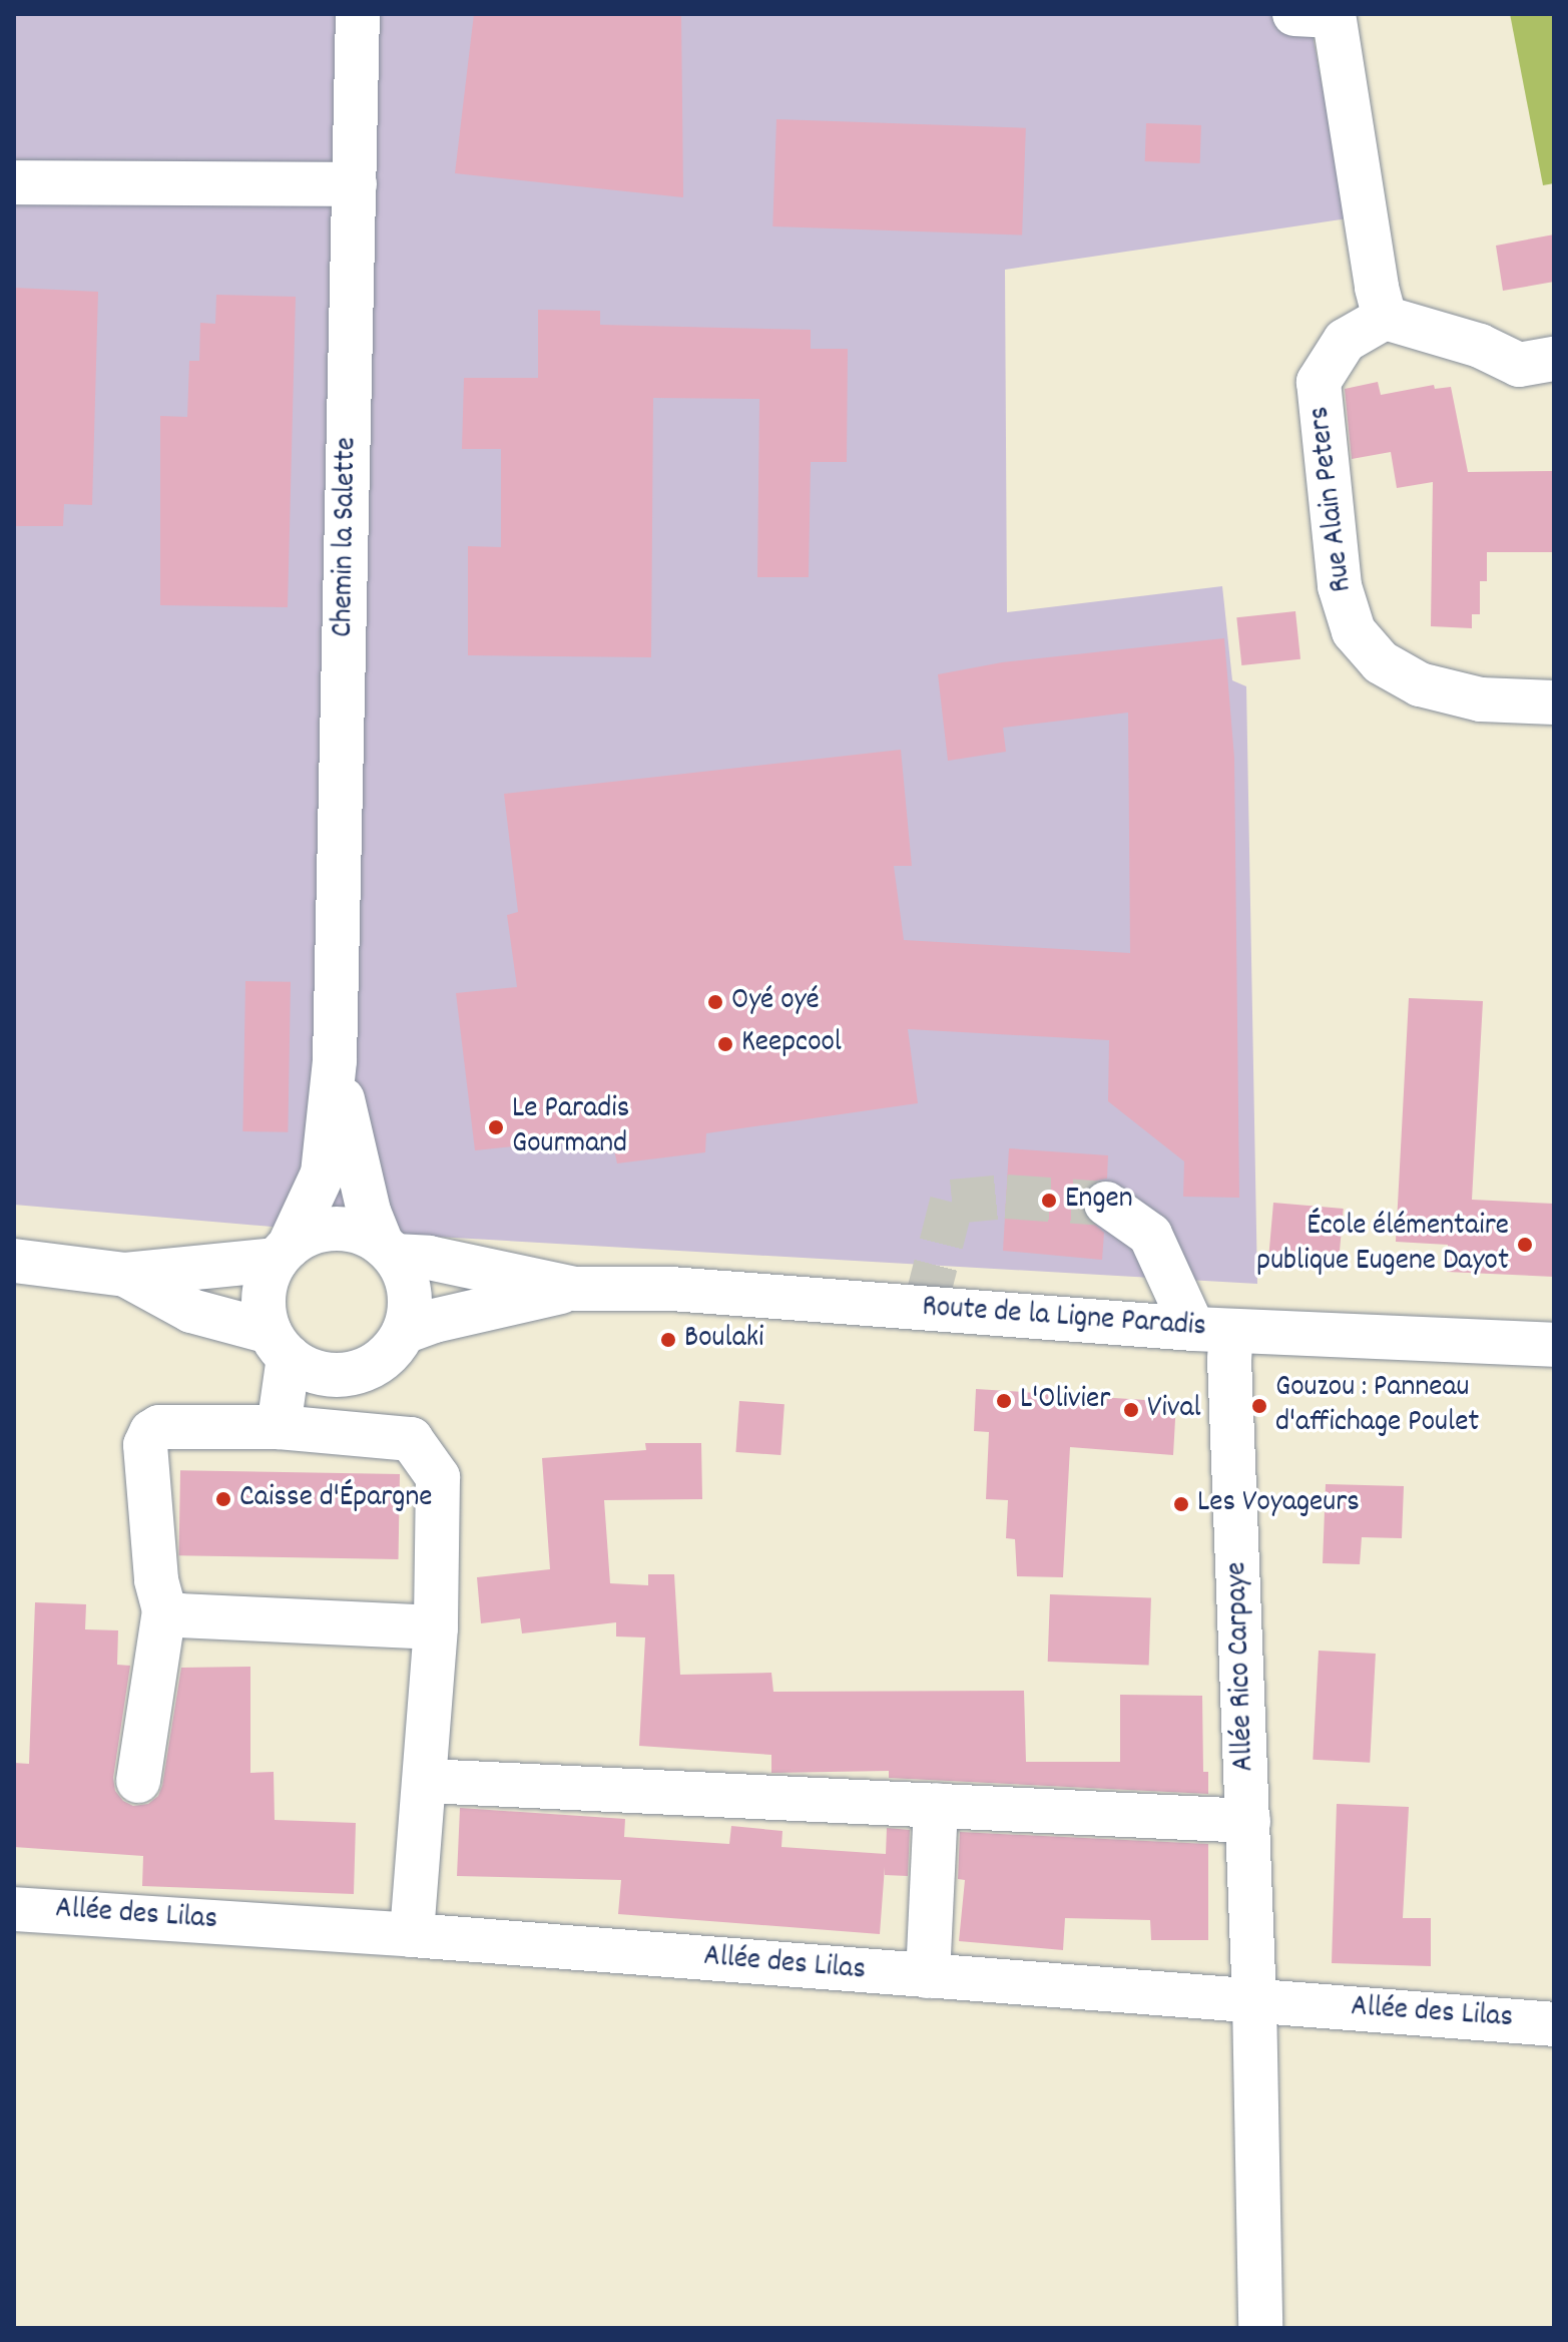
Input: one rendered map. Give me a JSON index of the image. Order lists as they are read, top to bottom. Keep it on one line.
{"streets":{"street":["Rue Alain Peters","Chemin la Salette","Route de la Ligne Paradis","Allée Rico Carpaye","Allée des Lilas"]},"crossings":[["Chemin la Salette","Route de la Ligne Paradis"],["Route de la Ligne Paradis","Allée Rico Carpaye"],["Allée Rico Carpaye","Allée des Lilas"]],"places":["Oyé oyé","Keepcool","Le Paradis Gourmand","Engen","École élémentaire publique Eugene Dayot","Boulaki","L'Olivier","Gouzou : Panneau d'affichage Poulet","Vival","Caisse d'Épargne","Les Voyageurs"]}
